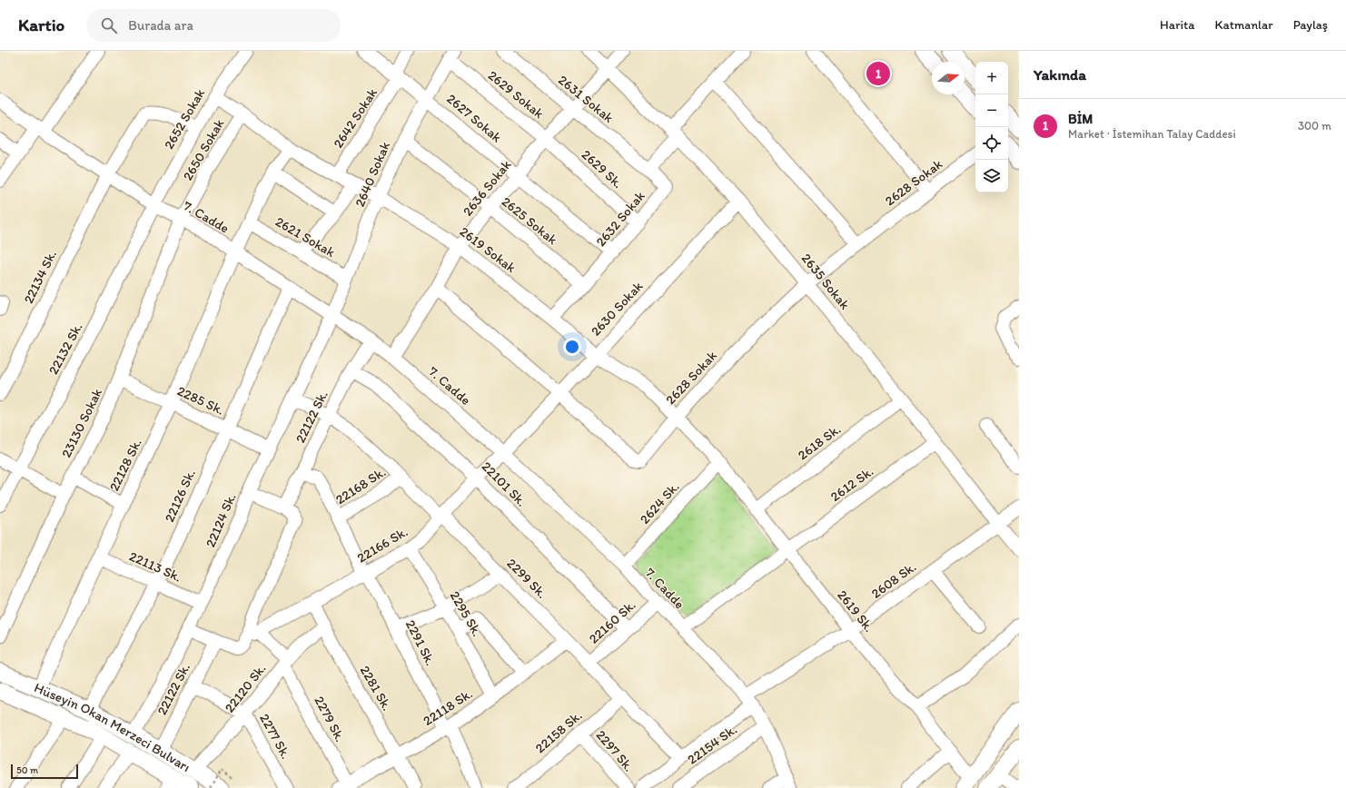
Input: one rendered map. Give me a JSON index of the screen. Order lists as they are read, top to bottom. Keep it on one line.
{"streets":{"main road":["Hüseyin Okan Merzeci Bulvarı"],"street":["2629 Sokak","2631 Sokak","2642 Sokak","2627 Sokak","2652 Sokak","2650 Sokak","2629 Sk.","2640 Sokak","2628 Sokak","2636 Sokak","7. Cadde","2632 Sokak","2625 Sokak","2621 Sokak","2619 Sokak","22134 Sk.","2635 Sokak","2630 Sokak","22132 Sk.","2285 Sk.","22122 Sk.","23130 Sokak","2618 Sk.","22128 Sk.","22101 Sk.","2612 Sk.","22168 Sk.","22126 Sk.","2624 Sk.","22124 Sk.","22166 Sk.","22113 Sk.","2299 Sk.","2608 Sk.","2619 Sk.","2295 Sk.","22160 Sk.","2291 Sk.","22120 Sk.","2281 Sk.","22118 Sk.","2279 Sk.","22158 Sk.","2277 Sk.","22154 Sk.","2297 Sk."]},"crossings":[["2629 Sokak","2629 Sk."],["2629 Sokak","2640 Sokak"],["2629 Sokak","2636 Sokak"],["2631 Sokak","2636 Sokak"],["2631 Sokak","2632 Sokak"],["2642 Sokak","2627 Sokak"],["2642 Sokak","2619 Sokak"],["2627 Sokak","2640 Sokak"],["2627 Sokak","2636 Sokak"],["2627 Sokak","2632 Sokak"],["2652 Sokak","7. Cadde"],["2652 Sokak","2619 Sokak"],["2652 Sokak","22134 Sk."],["2652 Sokak","22132 Sk."],["2650 Sokak","7. Cadde"],["2650 Sokak","2619 Sokak"],["2650 Sokak","23130 Sokak"],["2629 Sk.","2636 Sokak"],["2629 Sk.","2632 Sokak"],["2640 Sokak","7. Cadde"],["2640 Sokak","2625 Sokak"],["2640 Sokak","2621 Sokak"],["2640 Sokak","2619 Sokak"],["2640 Sokak","22124 Sk."],["2628 Sokak","2636 Sokak"],["2628 Sokak","2619 Sokak"],["2628 Sokak","2635 Sokak"],["2628 Sokak","2630 Sokak"],["2636 Sokak","7. Cadde"],["2636 Sokak","2625 Sokak"],["2636 Sokak","2619 Sokak"],["2636 Sokak","2635 Sokak"],["7. Cadde","22134 Sk."],["7. Cadde","2630 Sokak"],["7. Cadde","22132 Sk."],["7. Cadde","22122 Sk."],["7. Cadde","23130 Sokak"],["7. Cadde","22128 Sk."],["7. Cadde","2612 Sk."],["7. Cadde","22126 Sk."],["7. Cadde","2624 Sk."],["7. Cadde","22124 Sk."],["7. Cadde","22166 Sk."],["7. Cadde","2608 Sk."],["7. Cadde","22160 Sk."],["7. Cadde","22154 Sk."],["2632 Sokak","2625 Sokak"],["2632 Sokak","2619 Sokak"],["2621 Sokak","22128 Sk."],["2619 Sokak","2630 Sokak"],["2619 Sokak","22128 Sk."],["2619 Sokak","2624 Sk."],["2619 Sokak","2619 Sk."],["2635 Sokak","2630 Sokak"],["2635 Sokak","2618 Sk."],["2635 Sokak","2612 Sk."],["2635 Sokak","2608 Sk."],["2630 Sokak","22166 Sk."],["2285 Sk.","23130 Sokak"],["2285 Sk.","22128 Sk."],["2285 Sk.","22126 Sk."],["2285 Sk.","22124 Sk."],["22122 Sk.","22101 Sk."],["22122 Sk.","2299 Sk."],["22122 Sk.","2291 Sk."],["22122 Sk.","Hüseyin Okan Merzeci Bulvarı"],["22122 Sk.","2277 Sk."],["2618 Sk.","2619 Sk."],["22128 Sk.","22113 Sk."],["22128 Sk.","Hüseyin Okan Merzeci Bulvarı"],["22101 Sk.","22166 Sk."],["22101 Sk.","22160 Sk."],["2612 Sk.","2619 Sk."],["22168 Sk.","2299 Sk."],["22168 Sk.","2291 Sk."],["22126 Sk.","22113 Sk."],["22126 Sk.","Hüseyin Okan Merzeci Bulvarı"],["2624 Sk.","2619 Sk."],["22124 Sk.","22113 Sk."],["22124 Sk.","2299 Sk."],["22124 Sk.","Hüseyin Okan Merzeci Bulvarı"],["22166 Sk.","2299 Sk."],["22166 Sk.","2295 Sk."],["22166 Sk.","2291 Sk."],["22166 Sk.","2281 Sk."],["2299 Sk.","2608 Sk."],["2299 Sk.","22160 Sk."],["2299 Sk.","22118 Sk."],["2299 Sk.","22158 Sk."],["2608 Sk.","2619 Sk."],["2295 Sk.","22118 Sk."],["2291 Sk.","22118 Sk."],["22120 Sk.","2281 Sk."],["22120 Sk.","2279 Sk."],["22120 Sk.","Hüseyin Okan Merzeci Bulvarı"],["22120 Sk.","2277 Sk."],["2281 Sk.","22118 Sk."],["22118 Sk.","2279 Sk."],["22158 Sk.","2297 Sk."]],"scale_bar":"50 m","north":"right","page":{"header":"Kartio","search":"Burada ara","nav":["Harita","Katmanlar","Paylaş"],"heading":"Yakında","pins":"1","map_buttons":["+","−"],"list":[{"mark":"1","name":"BİM","note":"Market · İstemihan Talay Caddesi","value":"300 m"}],"scale":"50 m"}}
